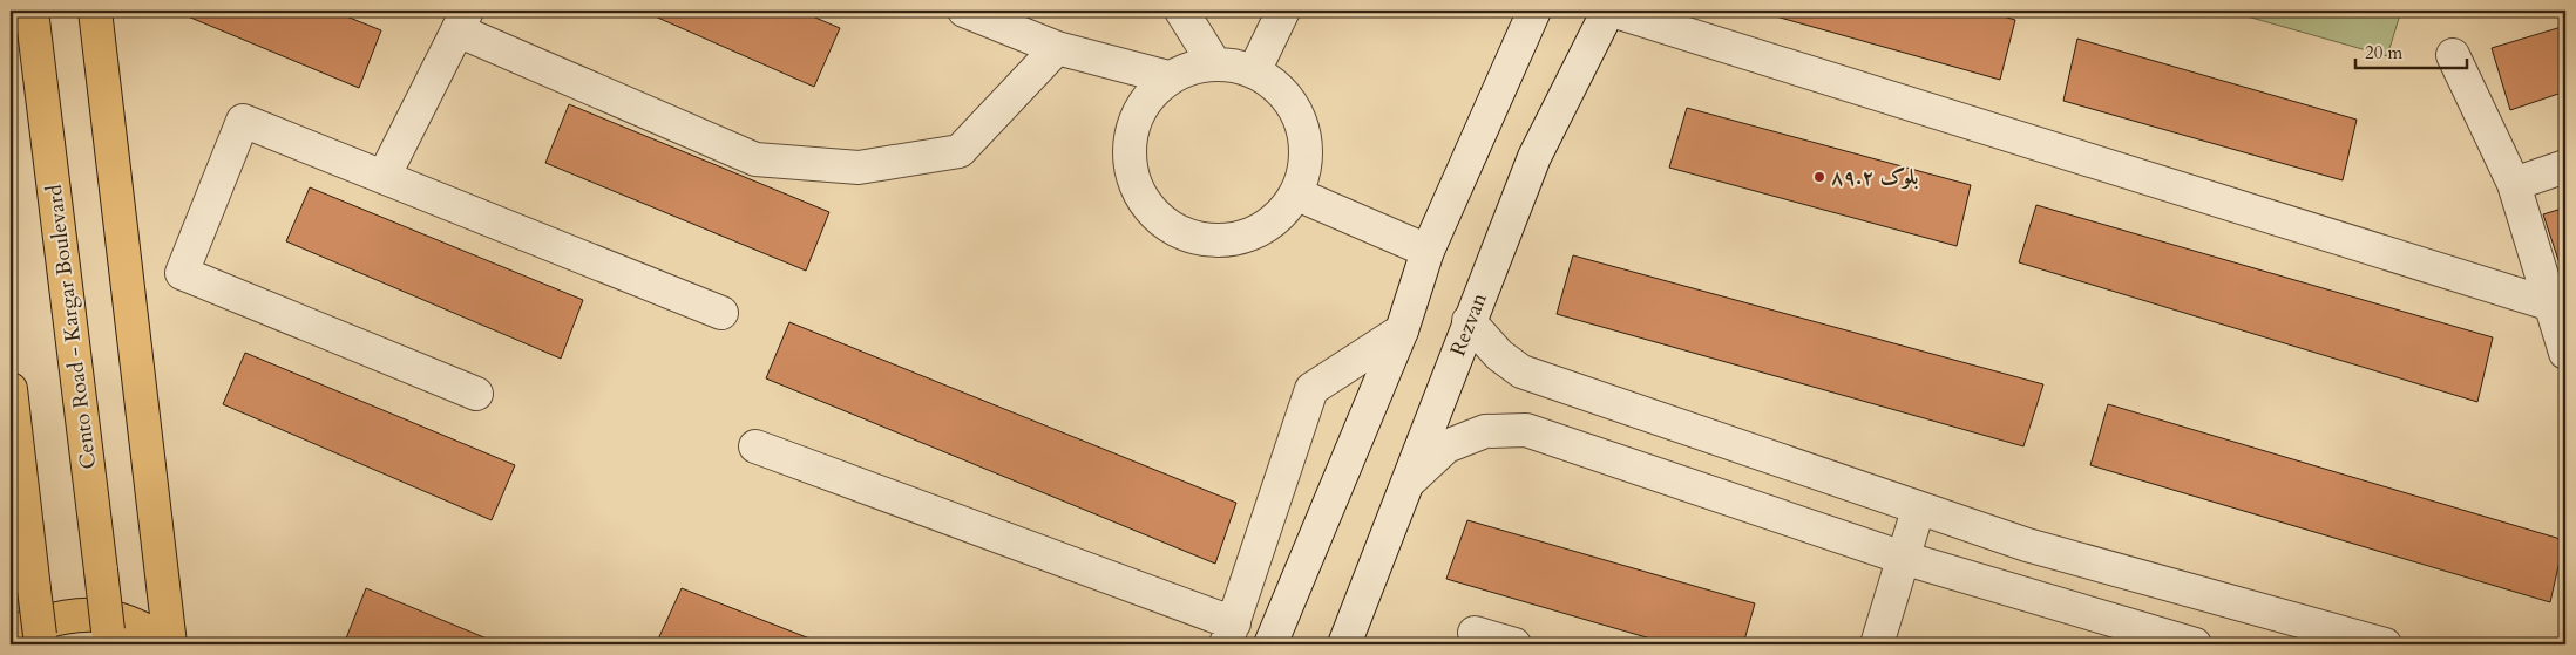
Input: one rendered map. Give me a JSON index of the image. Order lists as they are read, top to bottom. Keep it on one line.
{"streets":{"highway":["Cento Road - Kargar Boulevard"],"street":["Rezvan"]},"places":["بلوک ۸۹.۲"],"scale_bar":"20 m"}
